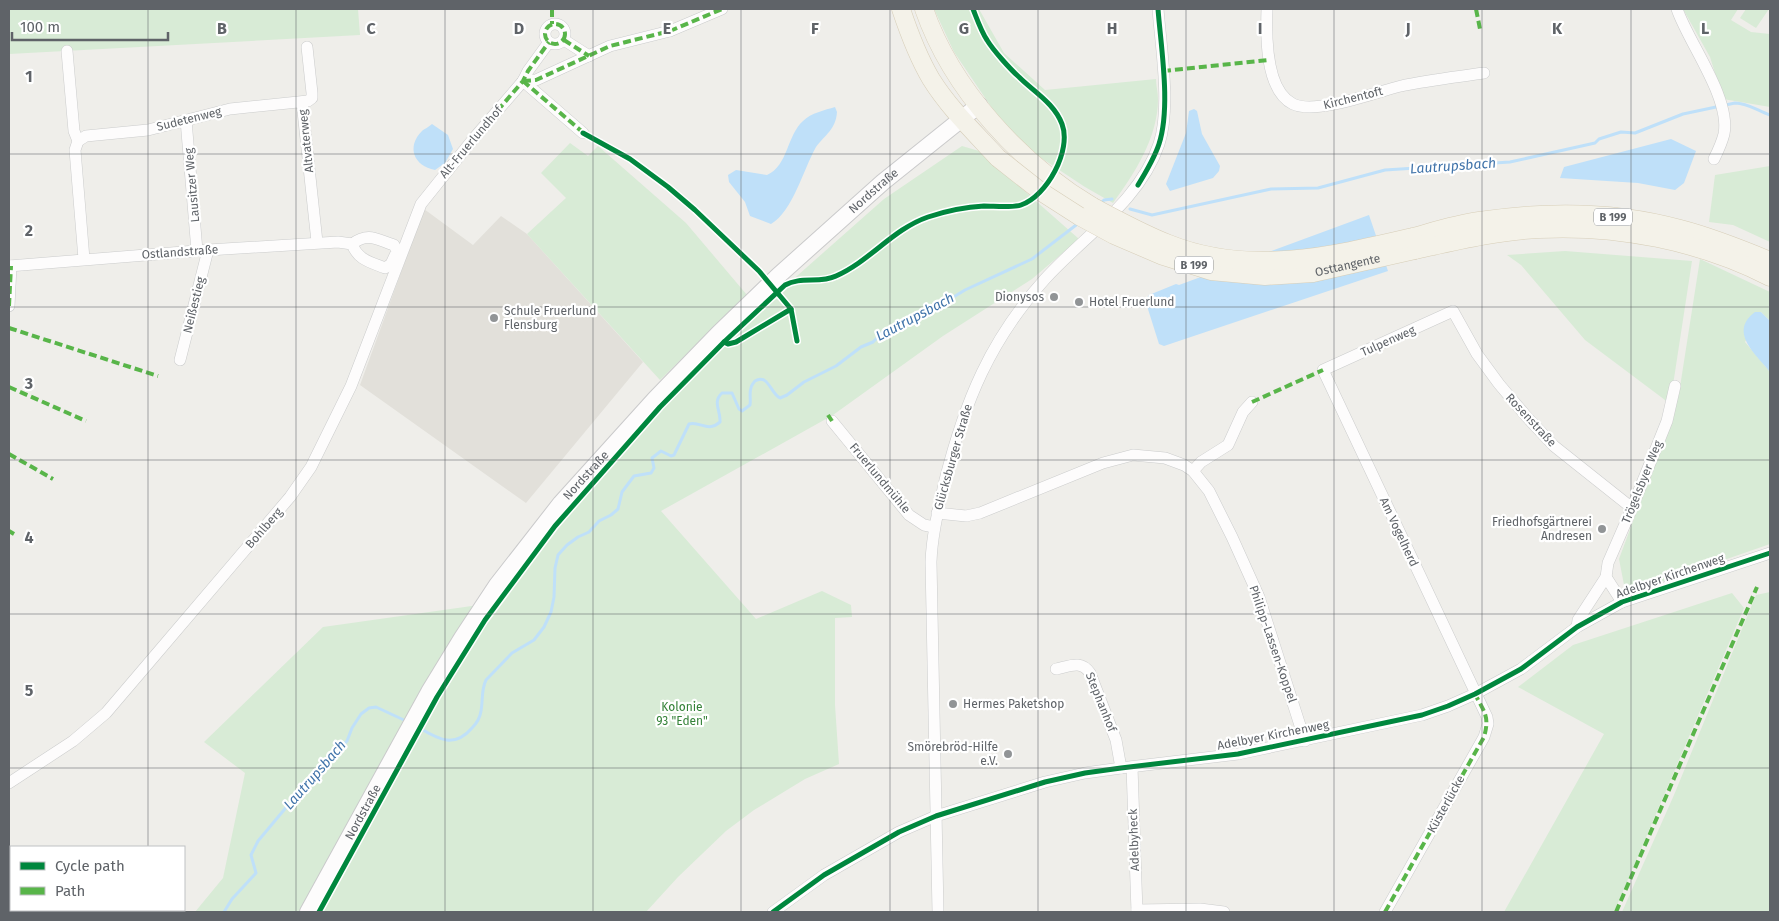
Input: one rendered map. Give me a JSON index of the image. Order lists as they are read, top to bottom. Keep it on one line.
{"streets":{"main road":["Nordstraße","B 199","Osttangente"],"street":["Kirchentoft","Sudetenweg","Altvaterweg","Alt-Fruerlundhof","Lausitzer Weg","Ostlandstraße","Neißestieg","Tulpenweg","Rosenstraße","Glücksburger Straße","Fruerlundmühle","Trögelsbyer Weg","Bohlberg","Am Vogelherd","Adelbyer Kirchenweg","Philipp-Lassen-Koppel","Stephanhof","Küsterlücke","Adelbyheck"]},"crossings":[["Sudetenweg","Altvaterweg"],["Sudetenweg","Lausitzer Weg"],["Altvaterweg","Ostlandstraße"],["Alt-Fruerlundhof","Bohlberg"],["Lausitzer Weg","Ostlandstraße"],["Lausitzer Weg","Neißestieg"],["Nordstraße","B 199"],["Nordstraße","Osttangente"],["B 199","Osttangente"],["Ostlandstraße","Neißestieg"],["Ostlandstraße","Bohlberg"],["Tulpenweg","Rosenstraße"],["Tulpenweg","Am Vogelherd"],["Rosenstraße","Trögelsbyer Weg"],["Glücksburger Straße","Fruerlundmühle"],["Glücksburger Straße","Adelbyer Kirchenweg"],["Glücksburger Straße","Philipp-Lassen-Koppel"],["Trögelsbyer Weg","Adelbyer Kirchenweg"],["Am Vogelherd","Adelbyer Kirchenweg"],["Am Vogelherd","Küsterlücke"],["Adelbyer Kirchenweg","Philipp-Lassen-Koppel"],["Adelbyer Kirchenweg","Stephanhof"],["Adelbyer Kirchenweg","Küsterlücke"],["Adelbyer Kirchenweg","Adelbyheck"],["Stephanhof","Adelbyheck"]],"water":["Lautrupsbach"],"parks":["Kolonie 93 \"Eden\""],"places":["Dionysos","Hotel Fruerlund","Schule Fruerlund Flensburg","Friedhofsgärtnerei Andresen","Hermes Paketshop","Smörebröd-Hilfe e.V."],"legend":["Cycle path","Path"],"scale_bar":"100 m","grid":{"columns":["B","C","D","E","F","G","H","I","J","K","L"],"rows":["1","2","3","4","5"]}}
